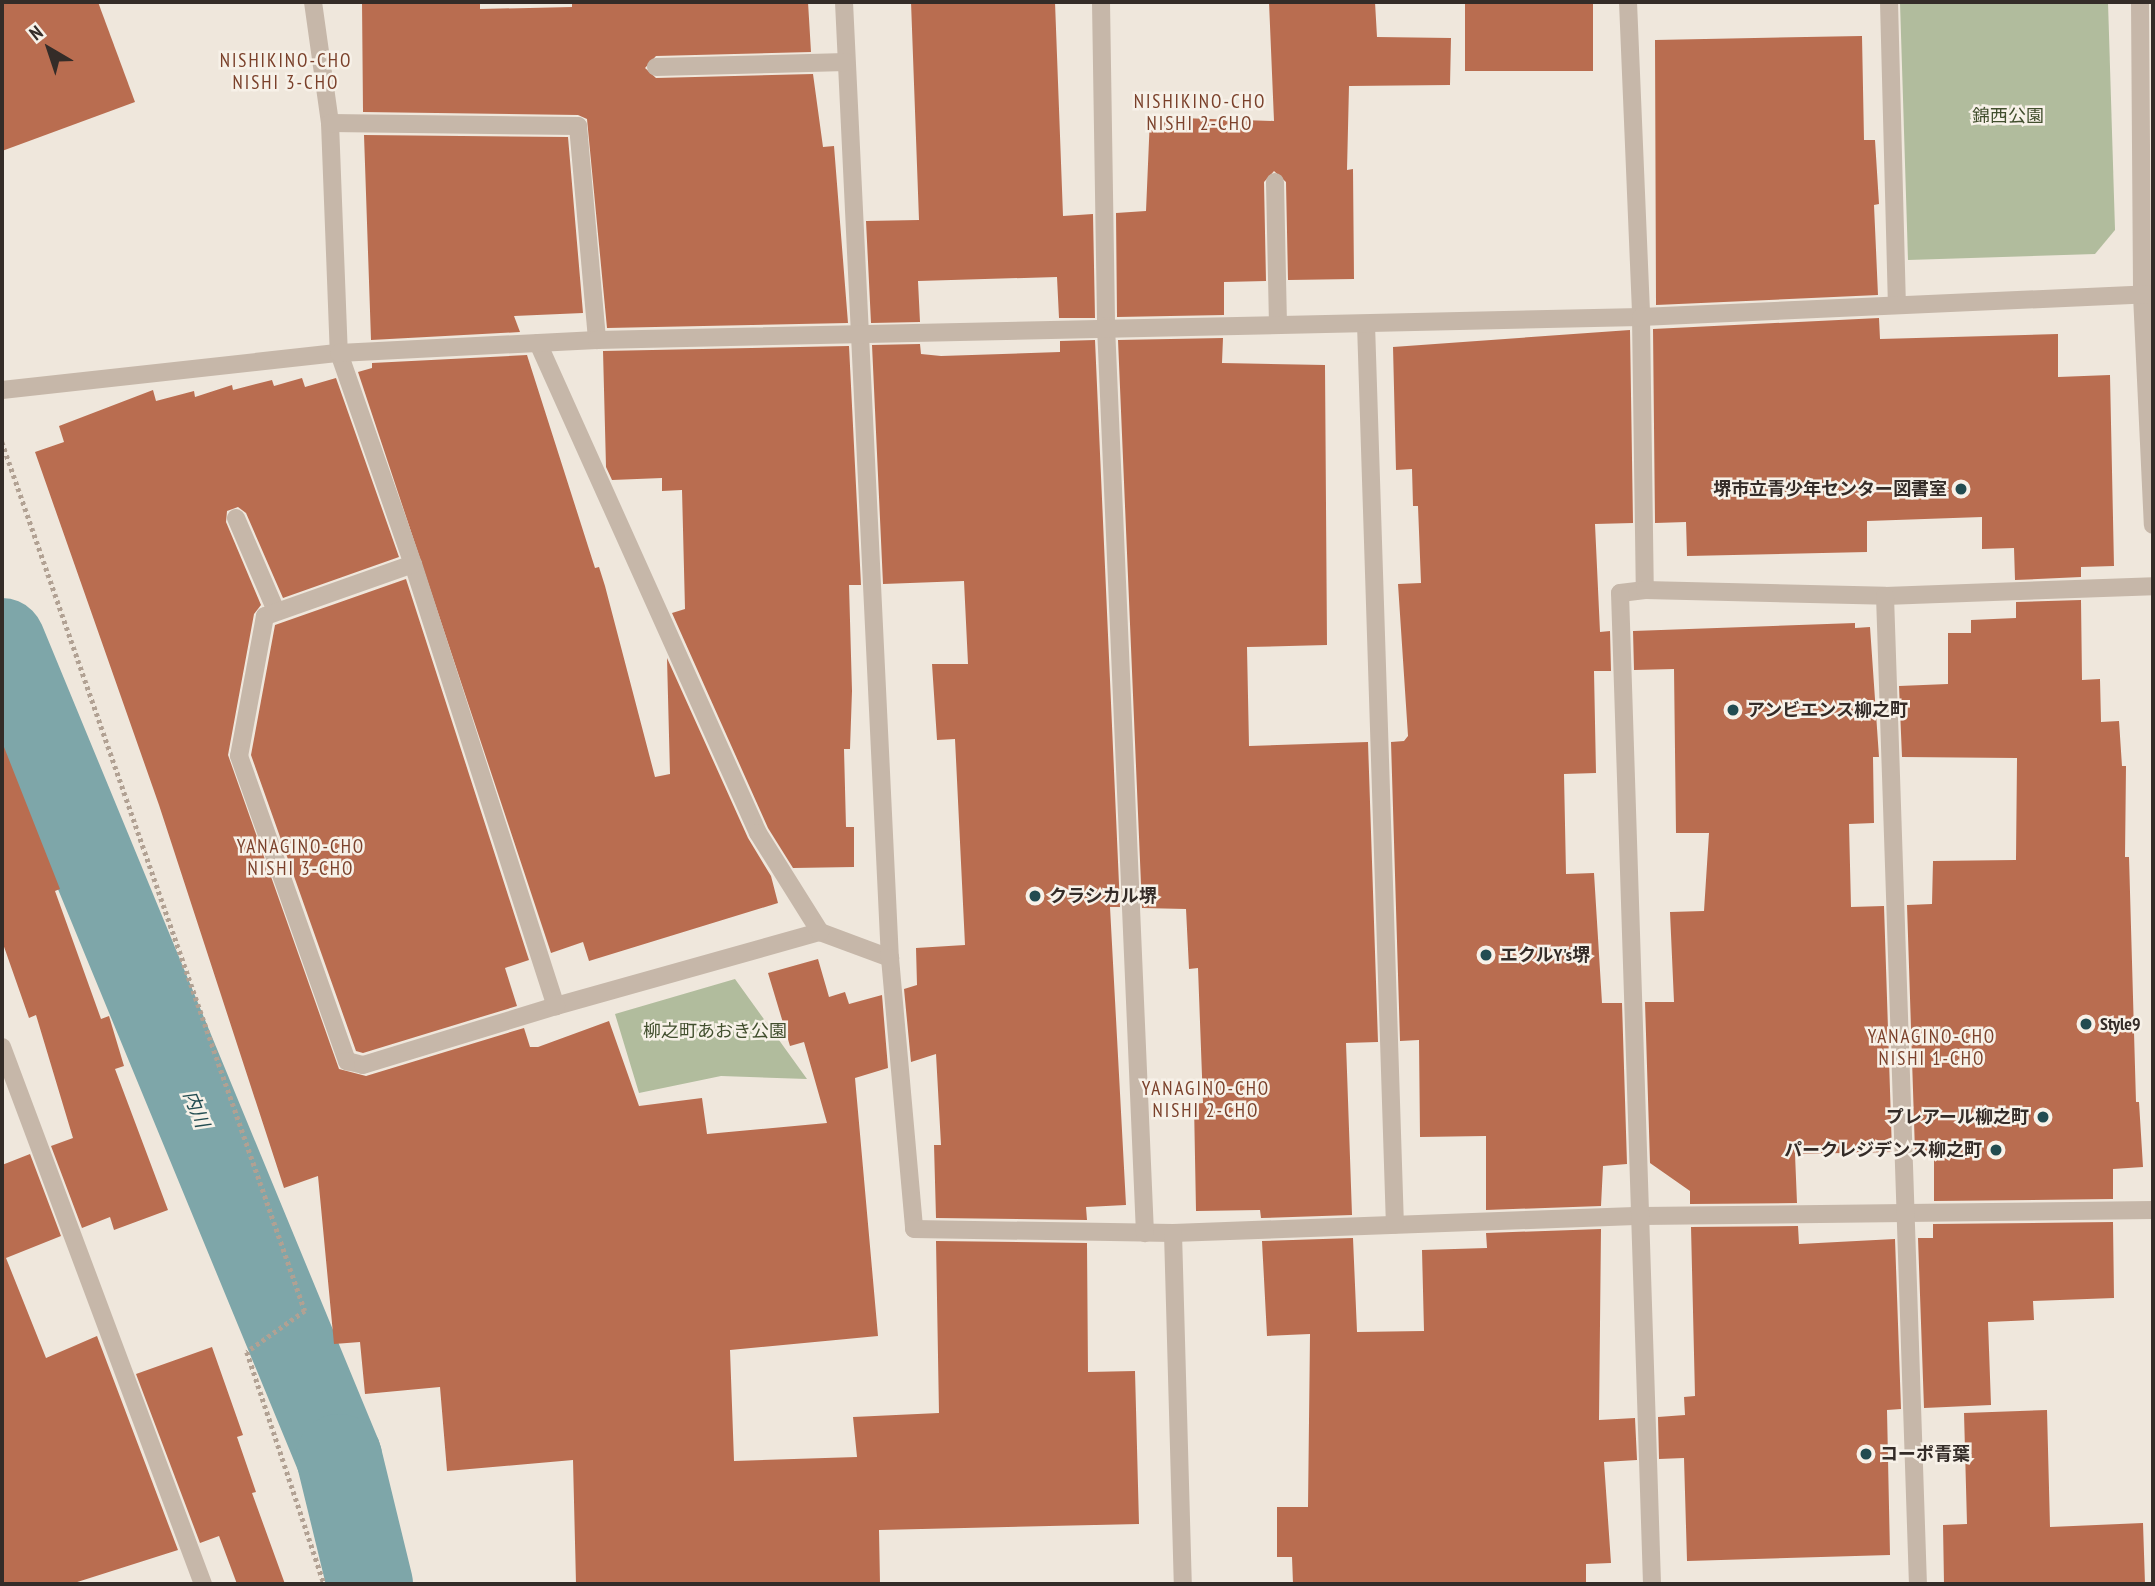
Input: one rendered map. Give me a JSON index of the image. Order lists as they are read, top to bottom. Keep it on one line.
{"districts":["NISHIKINO-CHO NISHI 3-CHO","NISHIKINO-CHO NISHI 2-CHO","YANAGINO-CHO NISHI 3-CHO","YANAGINO-CHO NISHI 1-CHO","YANAGINO-CHO NISHI 2-CHO"],"water":["内川"],"parks":["錦西公園","柳之町あおき公園"],"places":["堺市立青少年センター図書室","アンビエンス柳之町","クラシカル堺","エクルY's堺","Style9","プレアール柳之町","パークレジデンス柳之町","コーポ青葉"],"north":"top left"}
